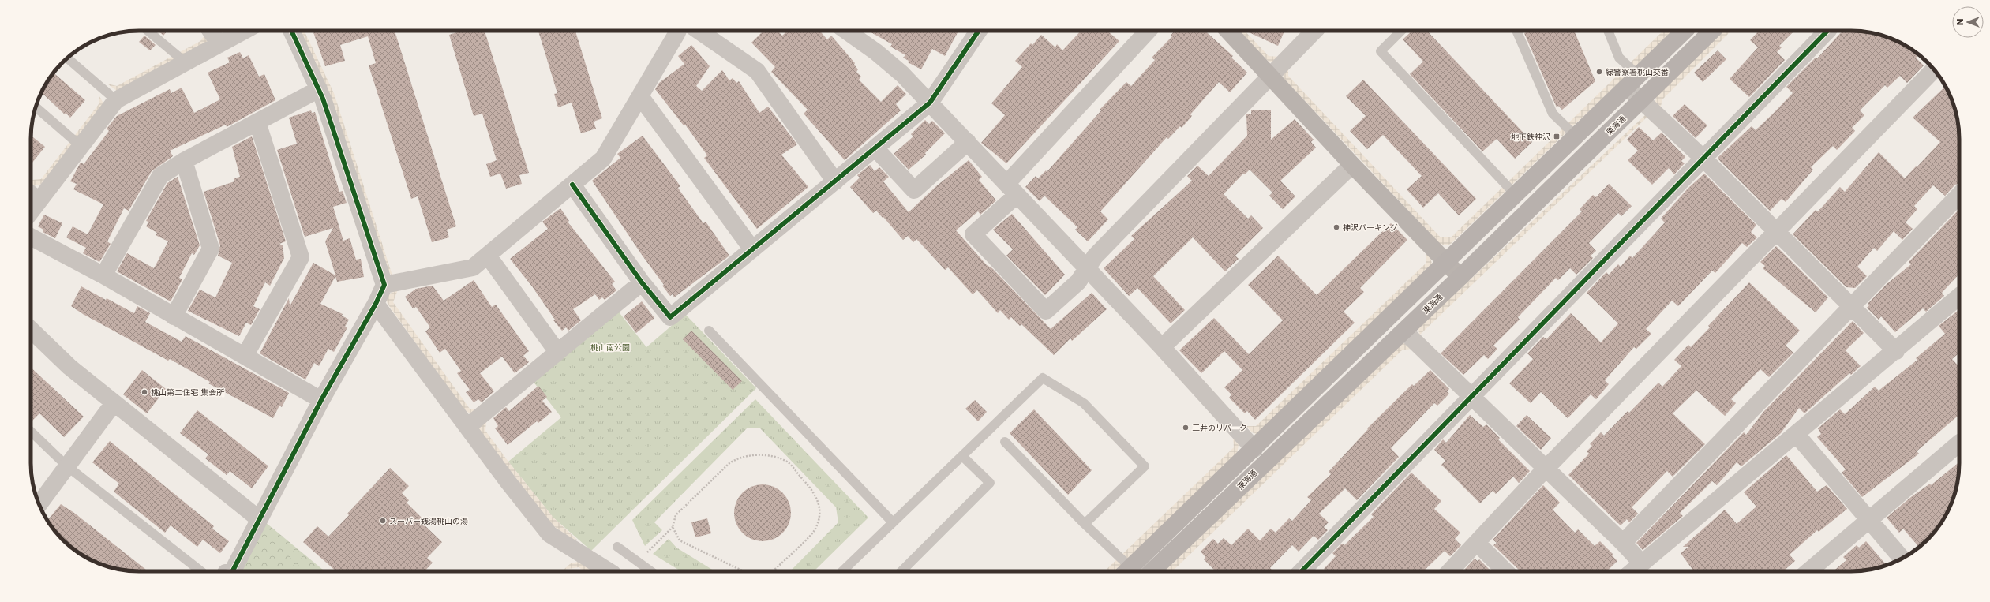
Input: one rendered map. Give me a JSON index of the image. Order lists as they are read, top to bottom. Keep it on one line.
{"streets":{"main road":["東海通"]},"parks":["桃山南公園"],"places":{"other":["緑警察署桃山交番","神沢パーキング","桃山第二住宅 集会所","三井のリパーク","スーパー銭湯桃山の湯"],"transit":["地下鉄神沢"]},"north":"left"}
